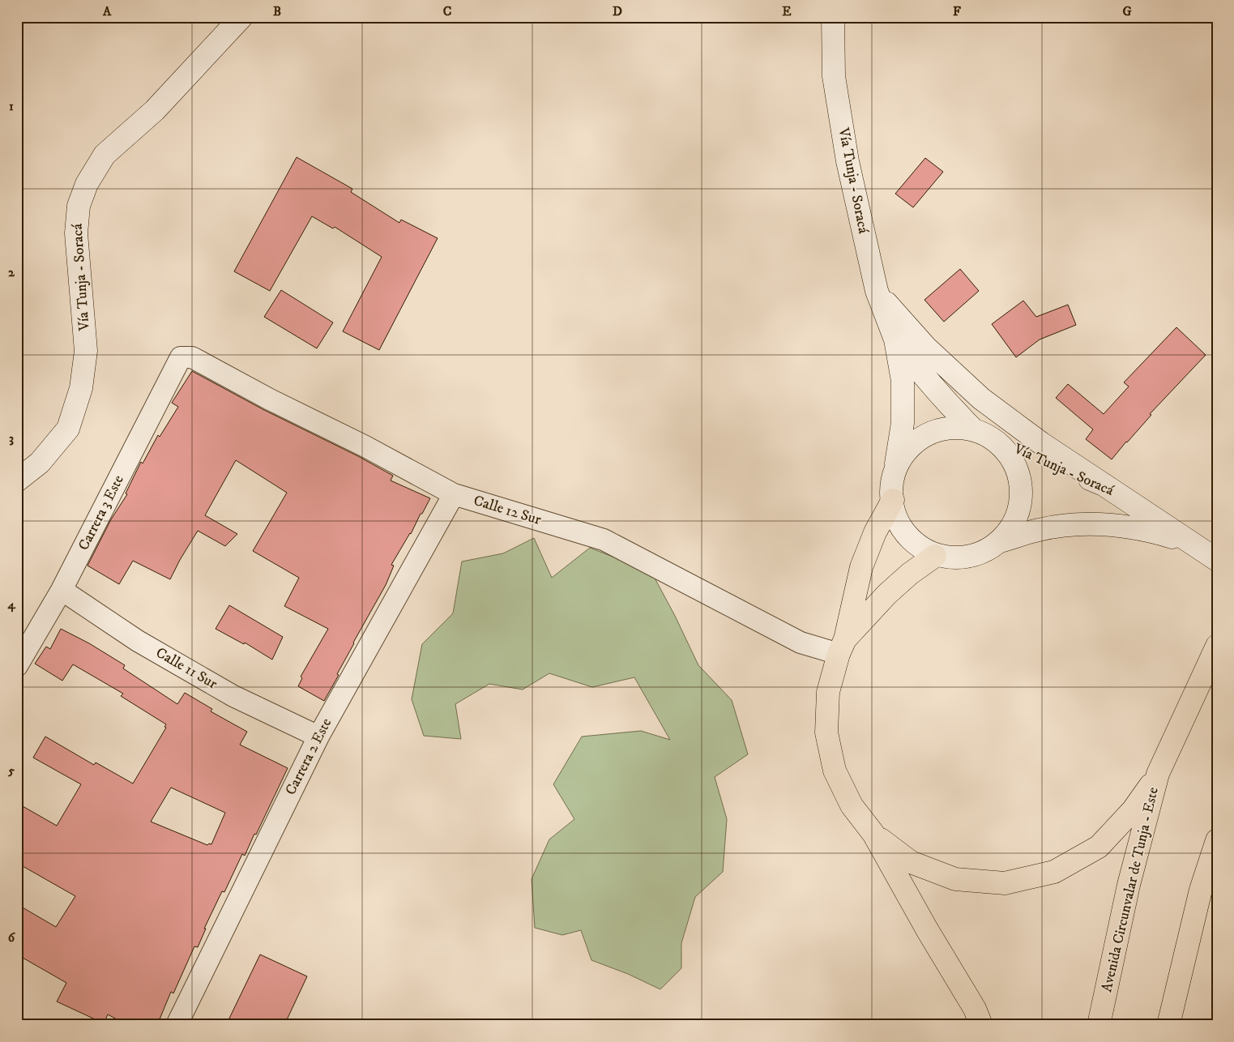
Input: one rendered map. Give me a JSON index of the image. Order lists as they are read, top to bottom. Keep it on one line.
{"streets":{"highway":["Avenida Circunvalar de Tunja - Este"],"main road":["Vía Tunja - Soracá"],"street":["Calle 12 Sur","Carrera 3 Este","Calle 11 Sur","Carrera 2 Este"]},"crossings":[["Calle 12 Sur","Carrera 3 Este"],["Calle 12 Sur","Carrera 2 Este"],["Carrera 3 Este","Calle 11 Sur"],["Calle 11 Sur","Carrera 2 Este"]],"grid":{"columns":["A","B","C","D","E","F","G"],"rows":["1","2","3","4","5","6"]}}
